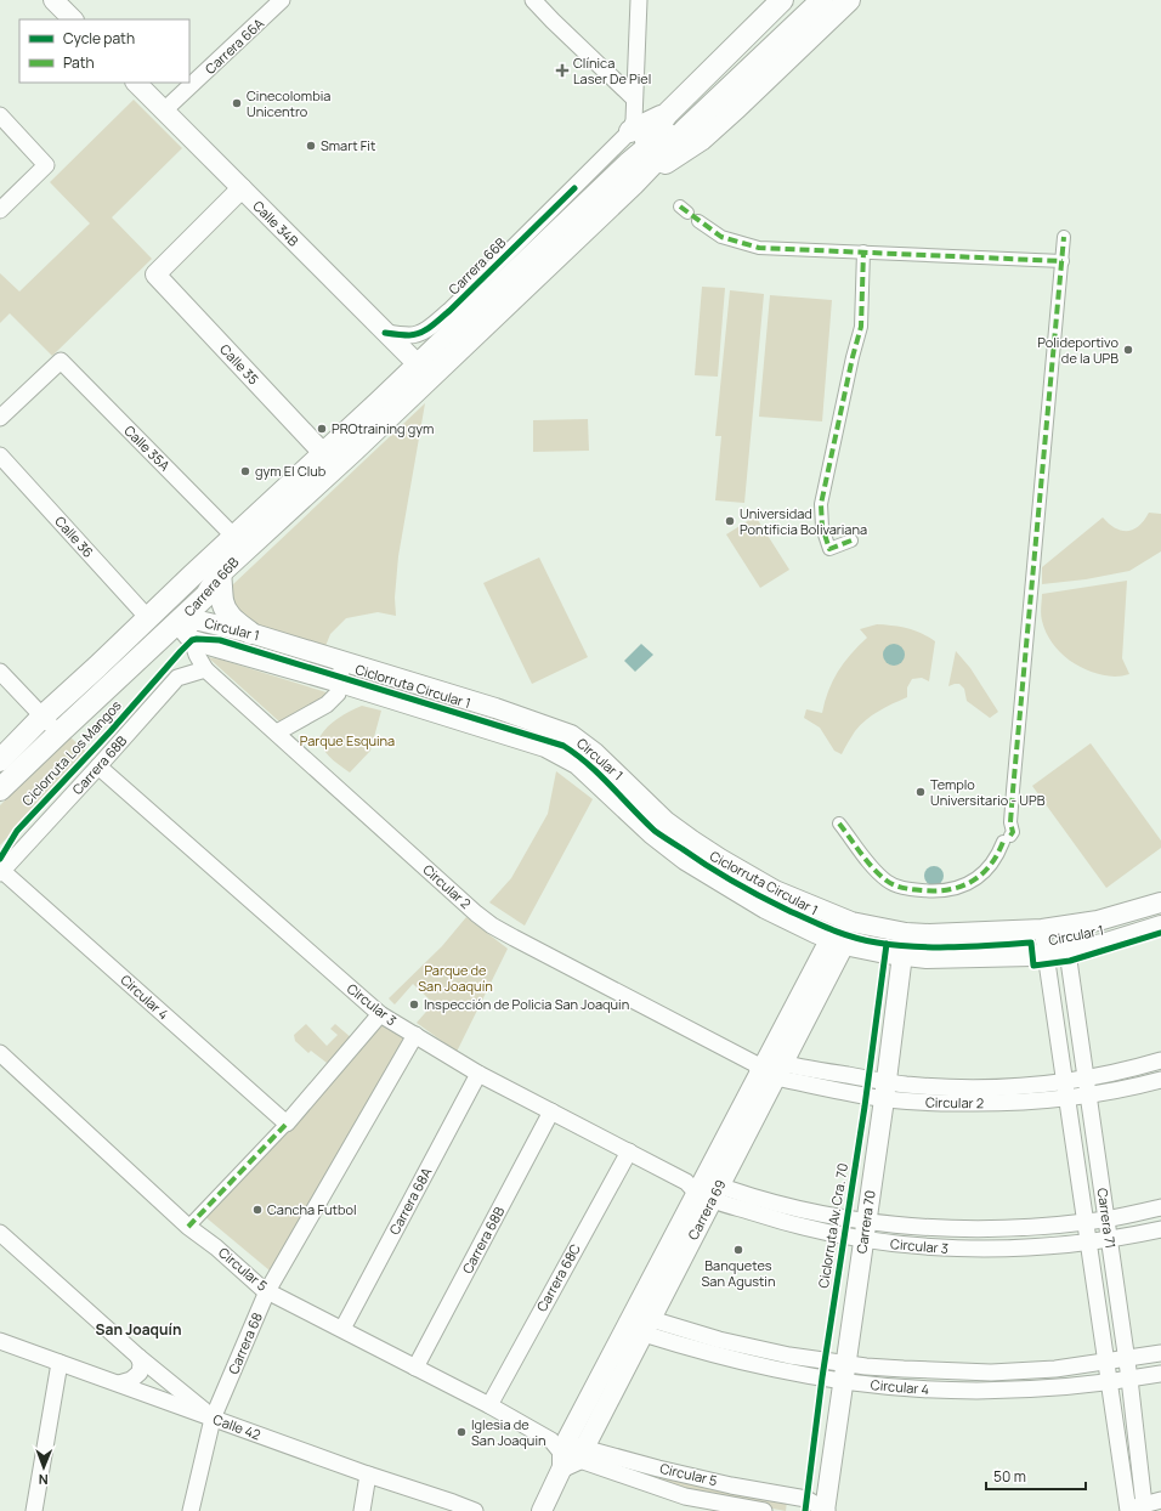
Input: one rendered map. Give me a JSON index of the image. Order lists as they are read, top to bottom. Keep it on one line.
{"streets":{"main road":["Carrera 66B"],"street":["Carrera 66A","Calle 34B","Calle 35","Calle 35A","Calle 36","Circular 1","Carrera 68B","Circular 2","Circular 4","Circular 3","Carrera 68A","Carrera 69","Carrera 71","Carrera 70","Circular 5","Carrera 68C","Carrera 68","Calle 42"],"cycle path":["Ciclorruta Circular 1","Ciclorruta Av. Cra. 70"]},"crossings":[["Carrera 66A","Calle 34B"],["Calle 34B","Carrera 66B"],["Calle 34B","Calle 35"],["Carrera 66B","Calle 35"],["Carrera 66B","Calle 35A"],["Carrera 66B","Calle 36"],["Carrera 66B","Circular 1"],["Carrera 66B","Circular 2"],["Circular 1","Circular 2"],["Circular 1","Carrera 69"],["Circular 1","Carrera 71"],["Circular 1","Carrera 70"],["Carrera 68B","Circular 2"],["Carrera 68B","Circular 4"],["Carrera 68B","Circular 3"],["Carrera 68B","Circular 5"],["Circular 2","Carrera 69"],["Circular 2","Carrera 71"],["Circular 2","Carrera 70"],["Circular 4","Carrera 69"],["Circular 4","Carrera 71"],["Circular 4","Carrera 70"],["Circular 3","Carrera 68A"],["Circular 3","Carrera 69"],["Circular 3","Carrera 71"],["Circular 3","Carrera 70"],["Circular 3","Carrera 68C"],["Circular 3","Carrera 68"],["Carrera 68A","Circular 5"],["Carrera 69","Circular 5"],["Carrera 70","Circular 5"],["Circular 5","Carrera 68C"],["Circular 5","Carrera 68"],["Carrera 68","Calle 42"]],"districts":["San Joaquín"],"parks":["Parque Esquina","Parque de San Joaquín"],"places":{"health":["Clínica Laser De Piel"],"other":["Cinecolombia Unicentro","Smart Fit","Polideportivo de la UPB","PROtraining gym","gym El Club","Universidad Pontificia Bolivariana","Templo Universitario - UPB","Inspección de Policia San Joaquin","Cancha Futbol","Banquetes San Agustin","Iglesia de San Joaquin"]},"legend":["Cycle path","Path"],"scale_bar":"50 m","north":"bottom"}
